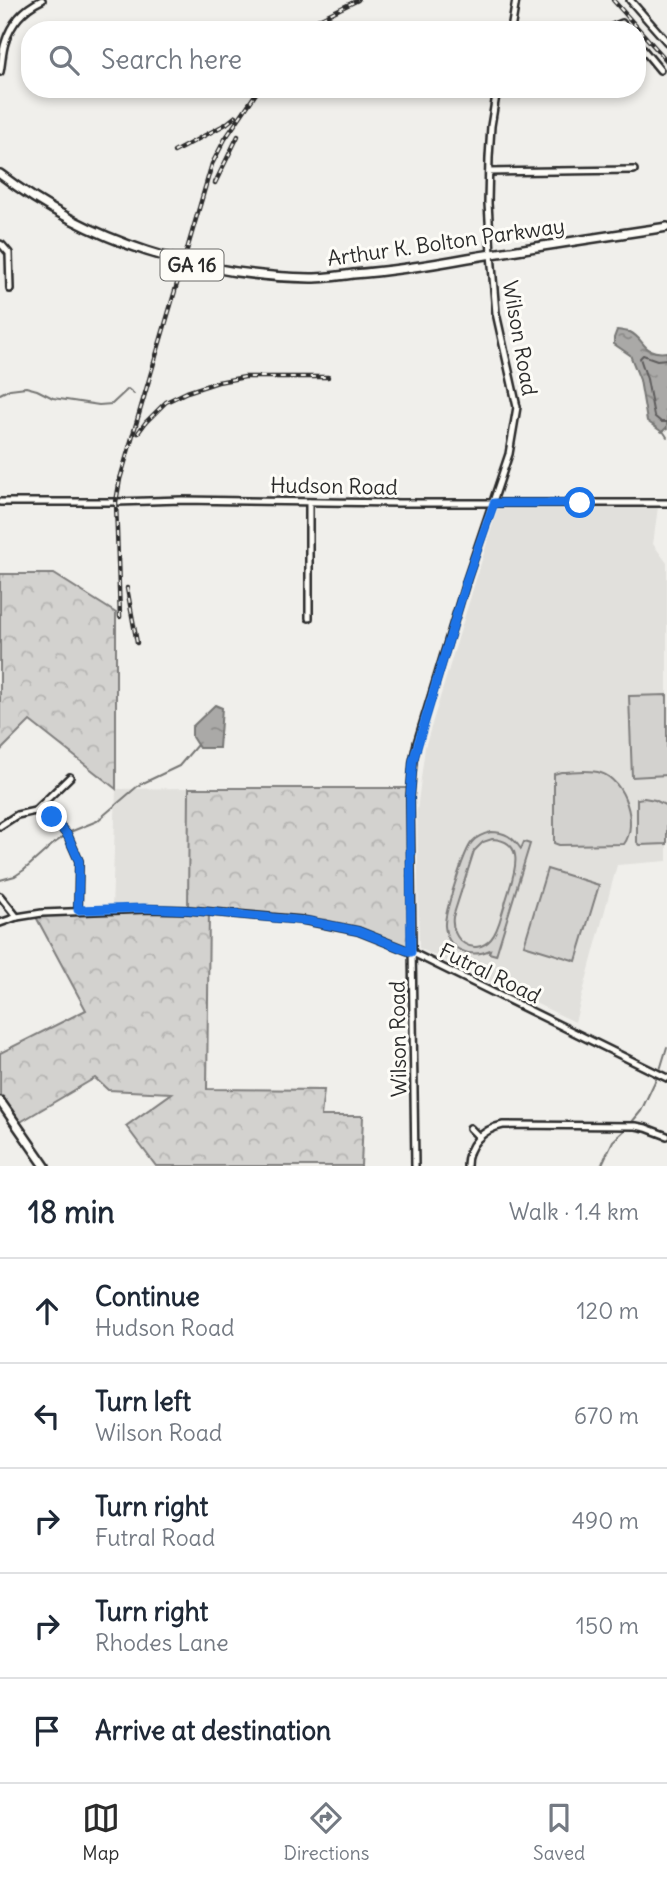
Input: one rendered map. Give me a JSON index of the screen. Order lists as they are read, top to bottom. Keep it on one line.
{"streets":{"main road":["Arthur K. Bolton Parkway","GA 16"],"street":["Wilson Road","Hudson Road","Futral Road"]},"crossings":[["Arthur K. Bolton Parkway","Wilson Road"],["Wilson Road","Hudson Road"],["Wilson Road","Futral Road"]],"page":{"search":"Search here","heading":["18 min","Walk · 1.4 km"],"list":[["Continue","Hudson Road","120 m"],["Turn left","Wilson Road","670 m"],["Turn right","Futral Road","490 m"],["Turn right","Rhodes Lane","150 m"],"Arrive at destination"],"nav":["Map","Directions","Saved"]}}
